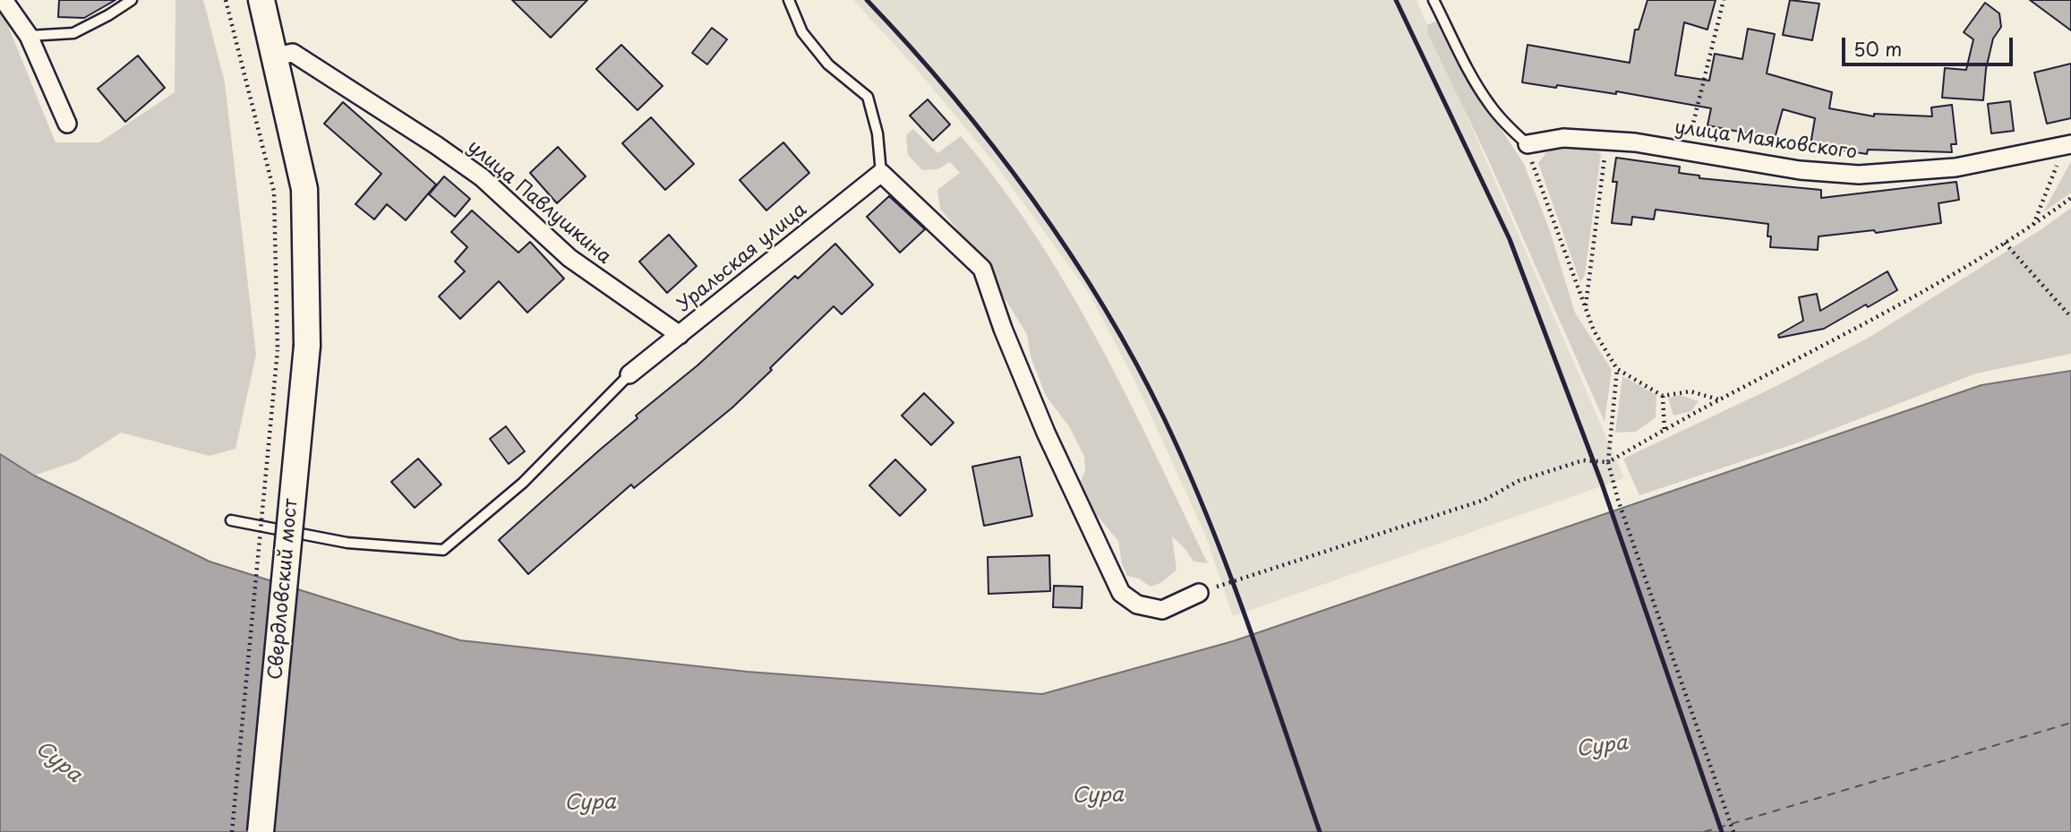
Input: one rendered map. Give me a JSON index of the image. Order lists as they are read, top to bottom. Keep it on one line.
{"streets":{"main road":["Свердловский мост"],"street":["улица Маяковского","улица Павлушкина","Уральская улица"]},"crossings":[["улица Павлушкина","Уральская улица"],["улица Павлушкина","Свердловский мост"]],"water":["Сура"],"scale_bar":"50 m"}
